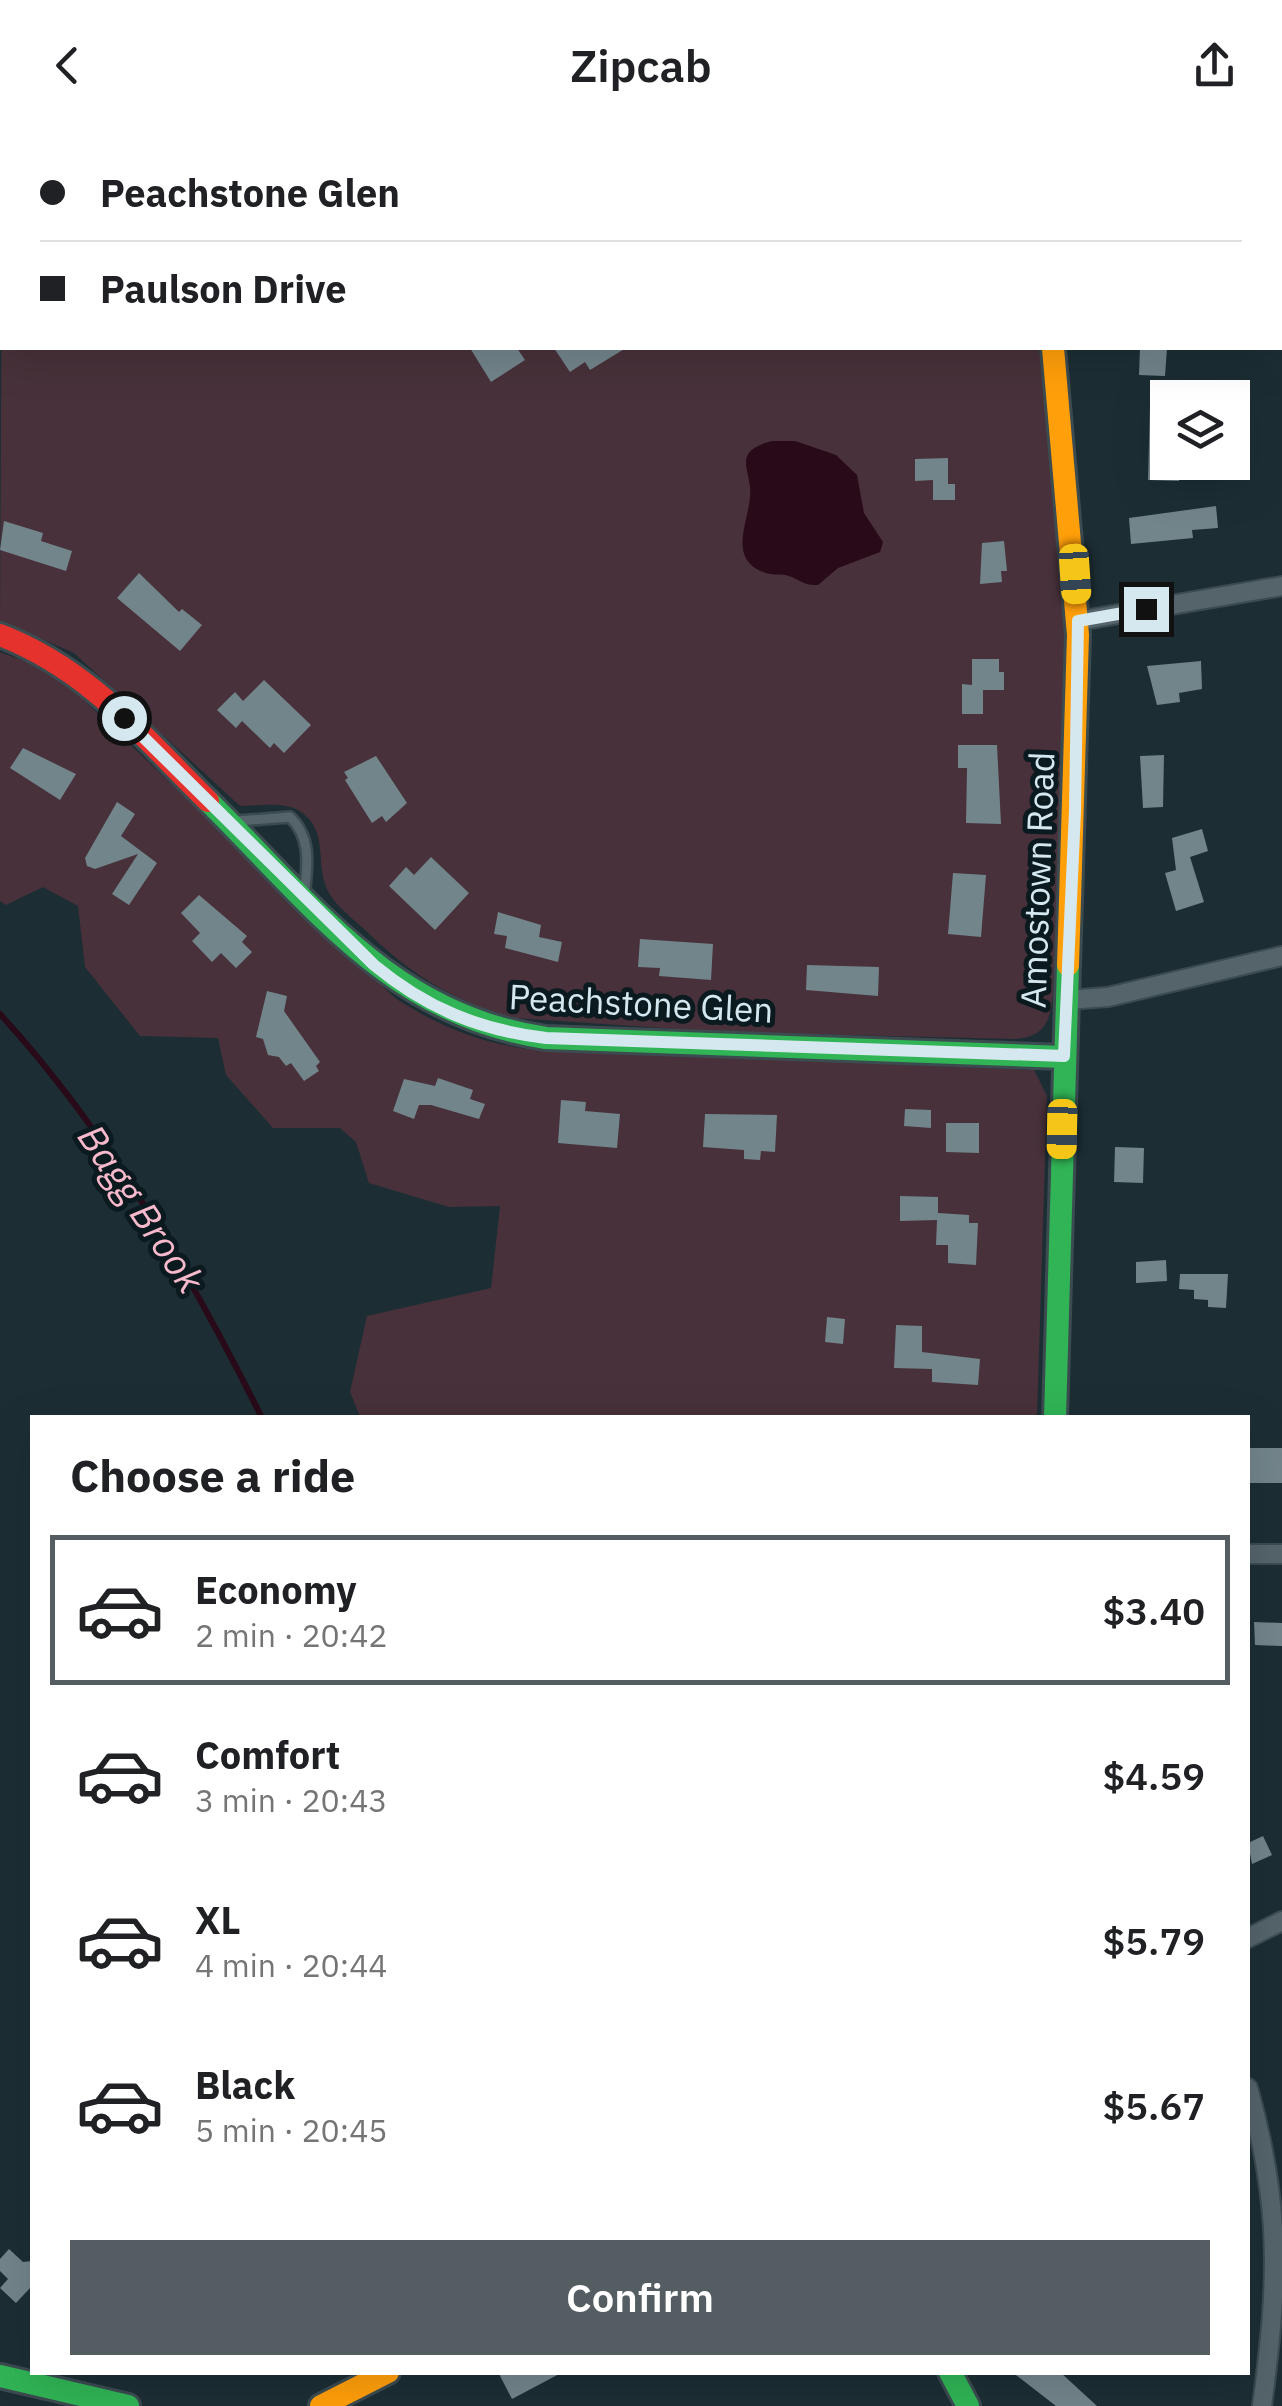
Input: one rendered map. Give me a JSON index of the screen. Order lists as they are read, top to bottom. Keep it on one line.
{"streets":{"street":["Amostown Road","Peachstone Glen"]},"crossings":[["Amostown Road","Peachstone Glen"]],"water":["Bagg Brook"],"page":{"header":"Zipcab","banner":["Peachstone Glen","Paulson Drive"],"heading":"Choose a ride","list":[{"name":"Economy","note":"2 min · 20:42","value":"$3.40"},{"name":"Comfort","note":"3 min · 20:43","value":"$4.59"},{"name":"XL","note":"4 min · 20:44","value":"$5.79"},{"name":"Black","note":"5 min · 20:45","value":"$5.67"}],"buttons":"Confirm"}}
